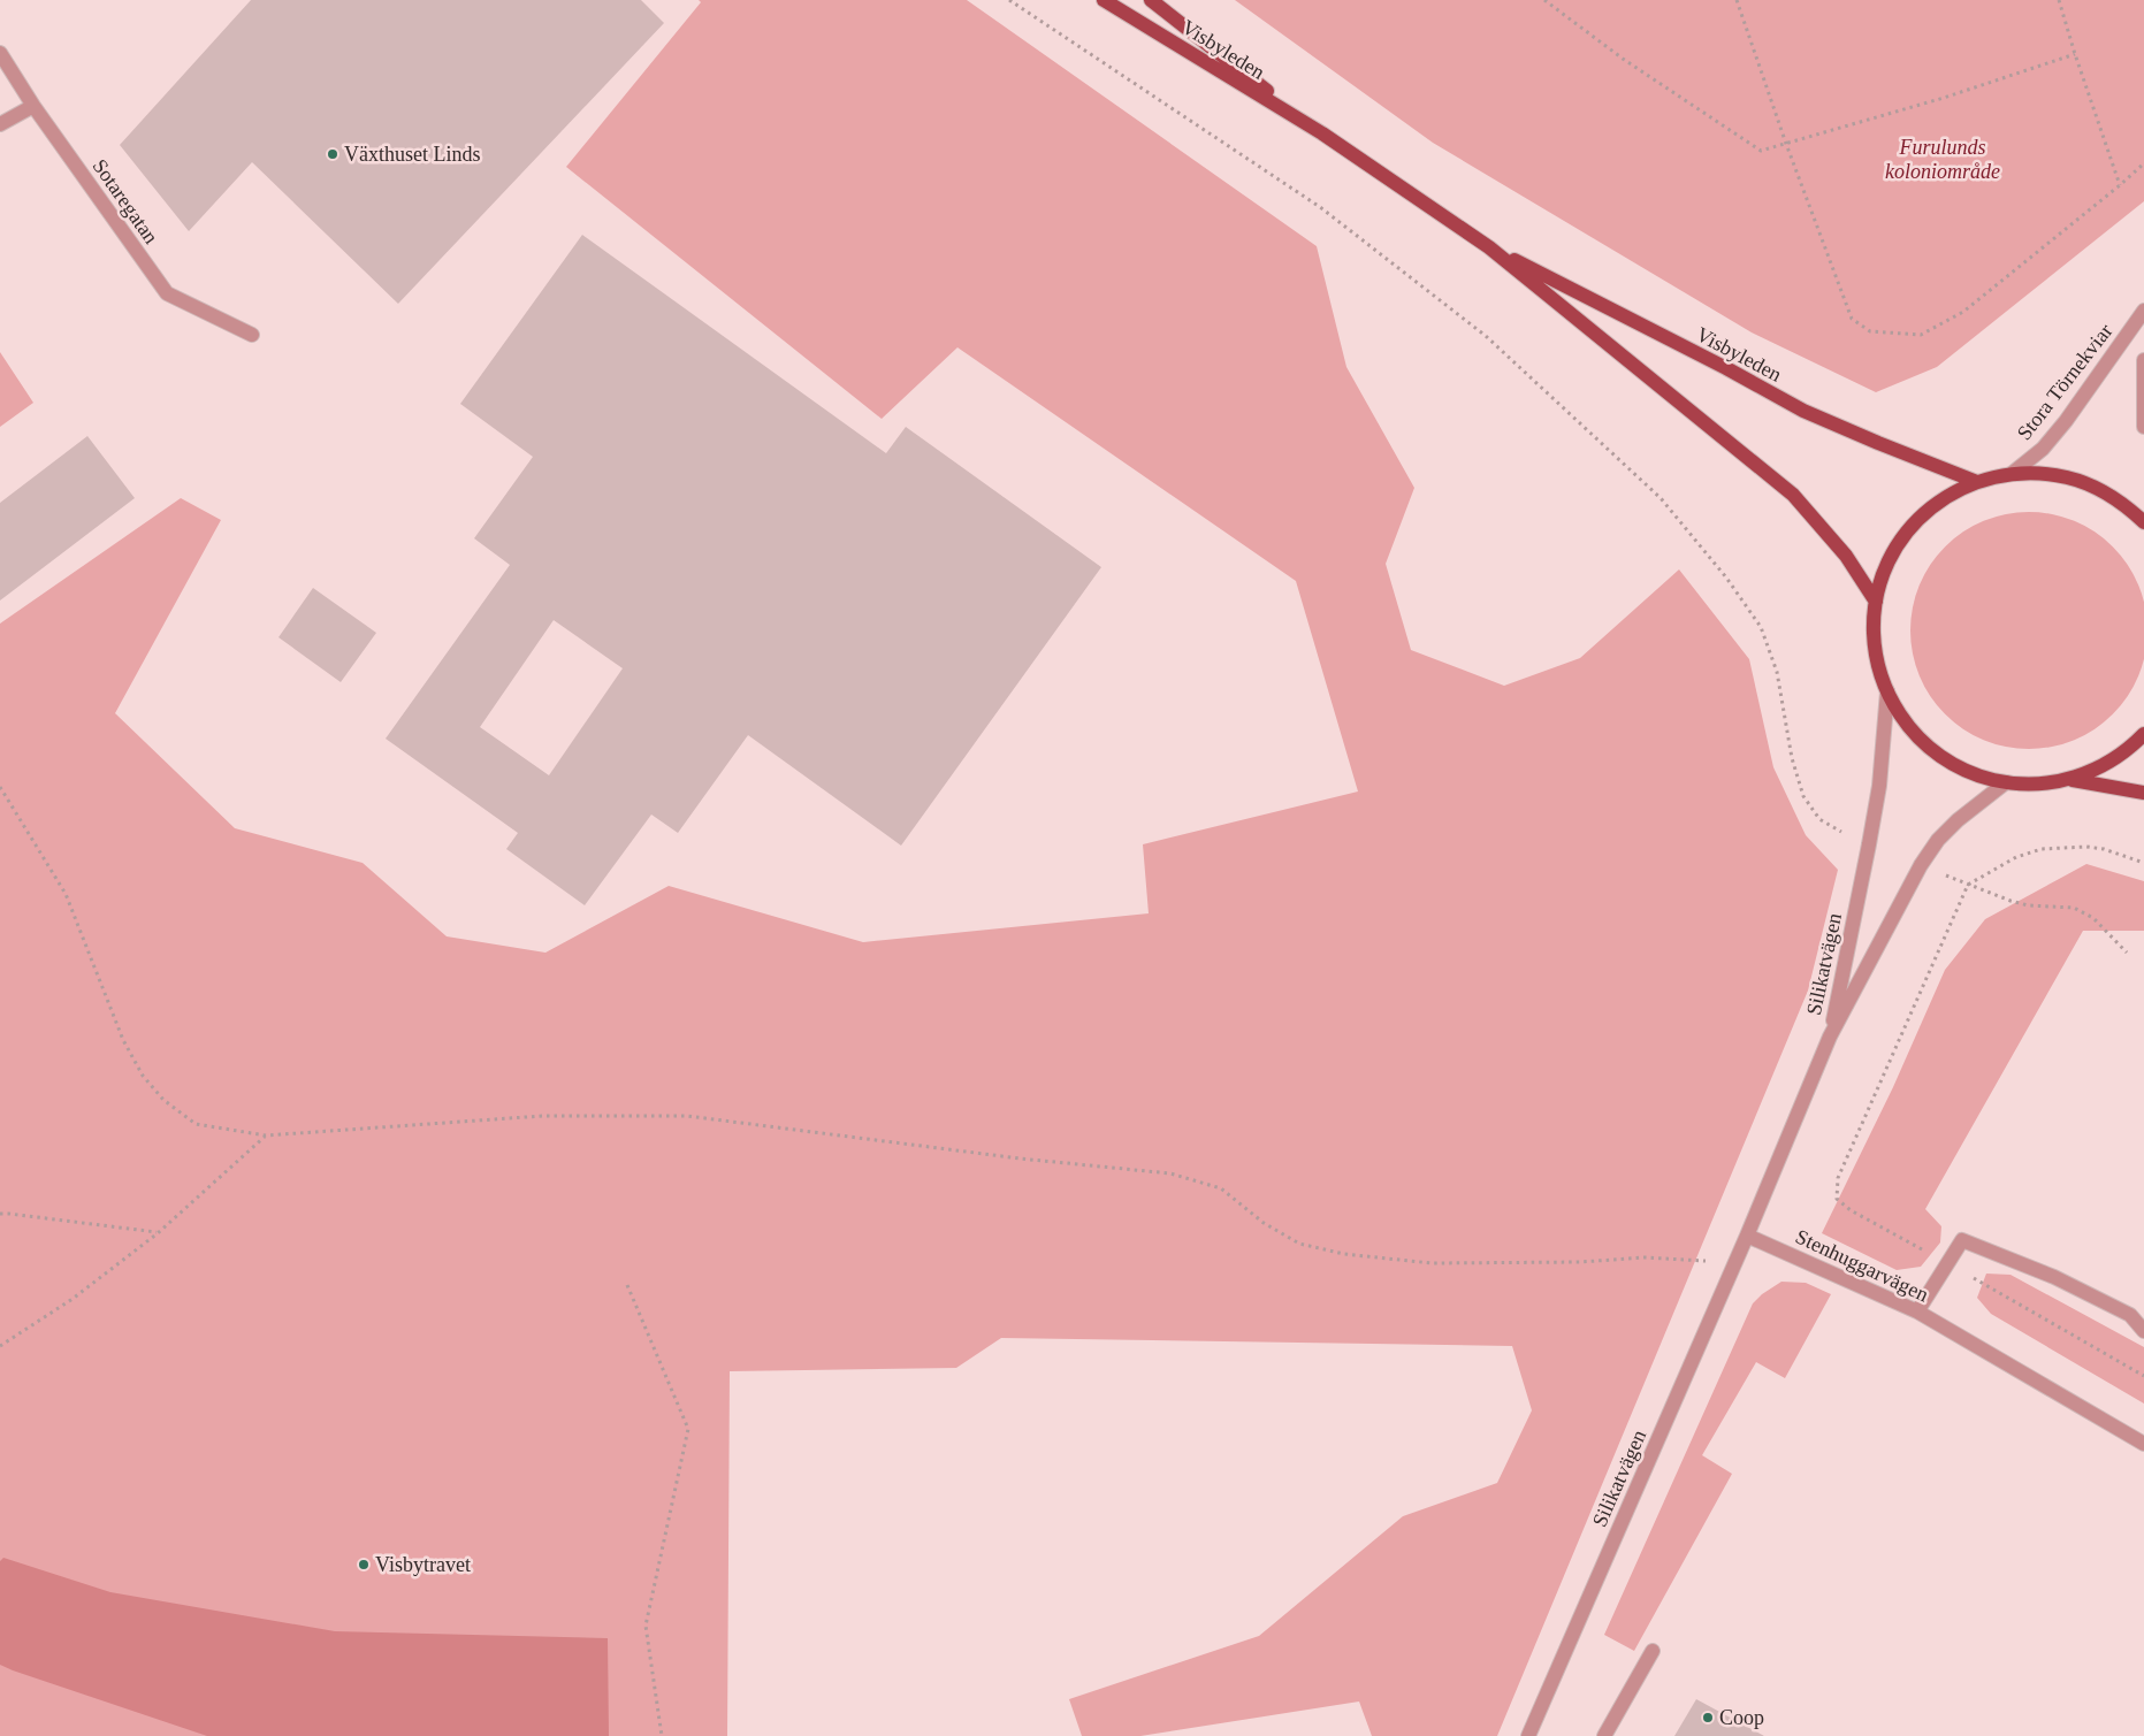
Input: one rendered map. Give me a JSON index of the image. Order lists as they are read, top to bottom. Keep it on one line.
{"streets":{"main road":["Visbyleden"],"street":["Sotaregatan","Stora Törnekviar","Silikatvägen","Stenhuggarvägen"]},"crossings":[["Silikatvägen","Stenhuggarvägen"]],"parks":["Furulunds koloniområde"],"places":["Växthuset Linds","Visbytravet","Coop"]}
